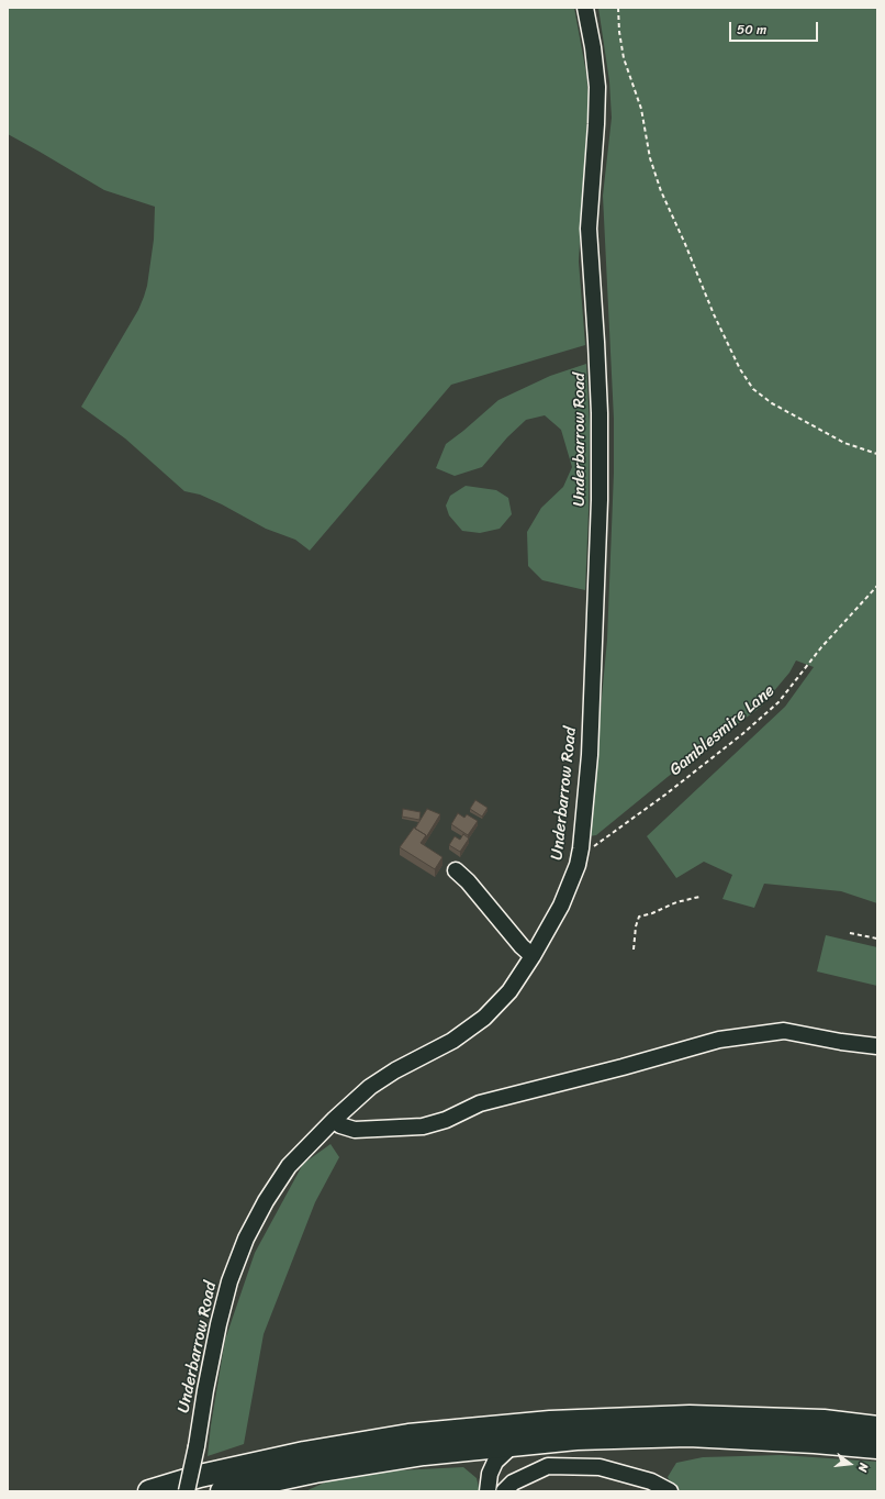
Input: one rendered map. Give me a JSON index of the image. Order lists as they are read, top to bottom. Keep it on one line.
{"streets":{"street":["Underbarrow Road"],"path":["Gamblesmire Lane"]},"crossings":[["Underbarrow Road","Gamblesmire Lane"]],"scale_bar":"50 m","north":"right"}
